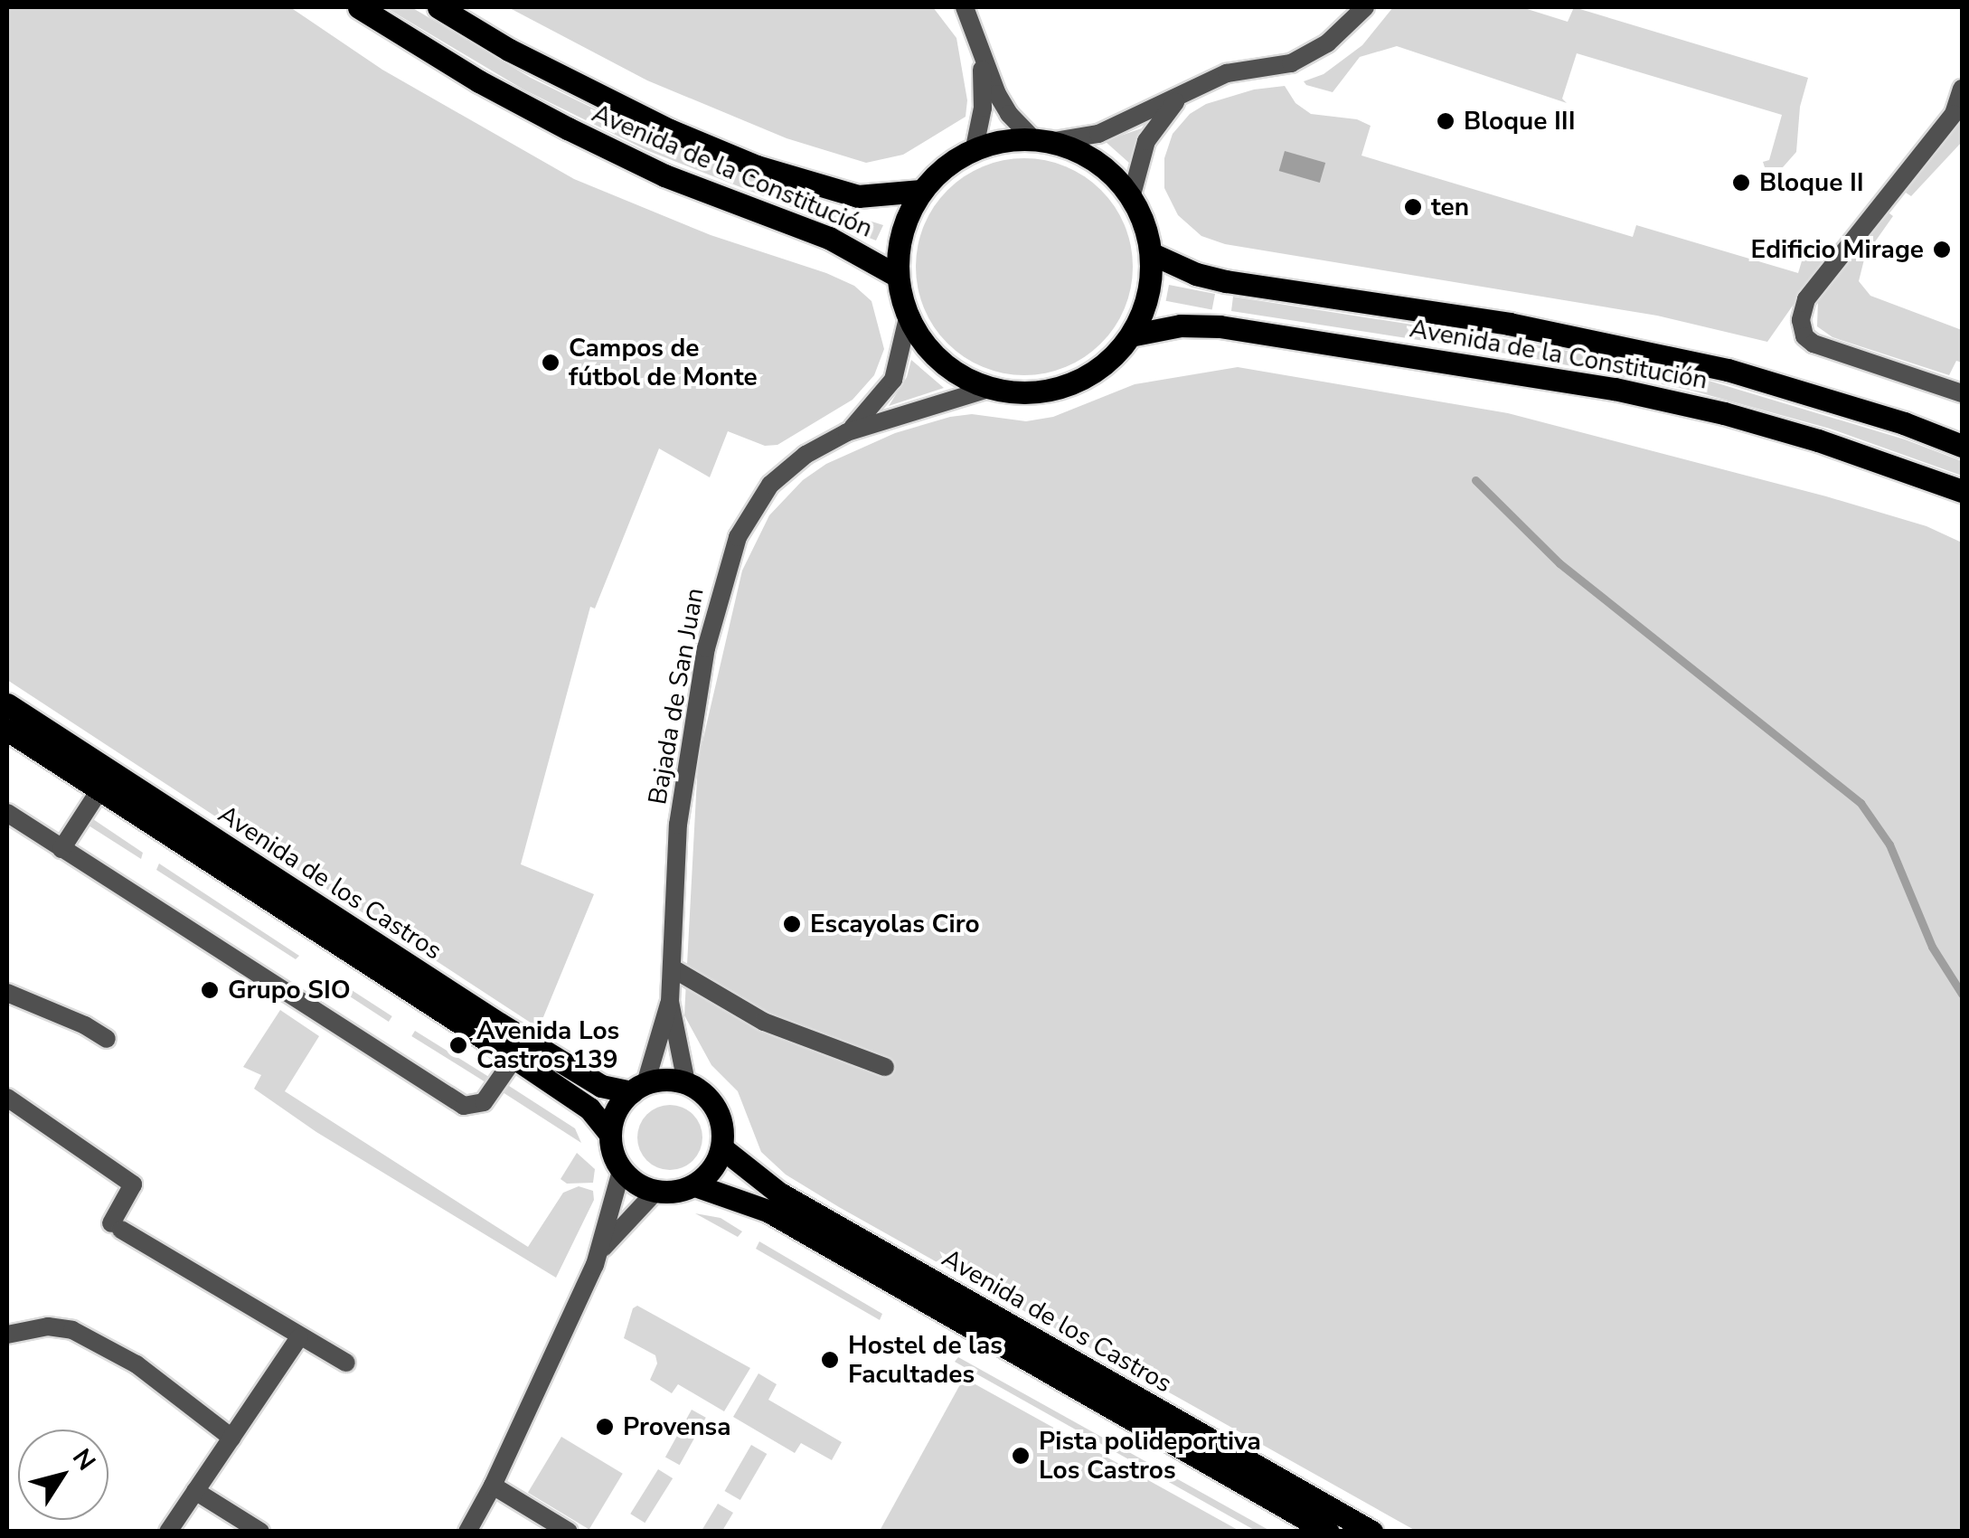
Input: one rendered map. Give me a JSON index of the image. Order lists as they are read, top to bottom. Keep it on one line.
{"streets":{"main road":["Avenida de la Constitución","Avenida de los Castros"],"street":["Bajada de San Juan"]},"crossings":[["Avenida de la Constitución","Bajada de San Juan"],["Bajada de San Juan","Avenida de los Castros"]],"places":["Bloque III","Bloque II","ten","Edificio Mirage","Campos de fútbol de Monte","Escayolas Ciro","Grupo SIO","Avenida Los Castros 139","Hostel de las Facultades","Provensa","Pista polideportiva Los Castros"],"north":"top right"}
